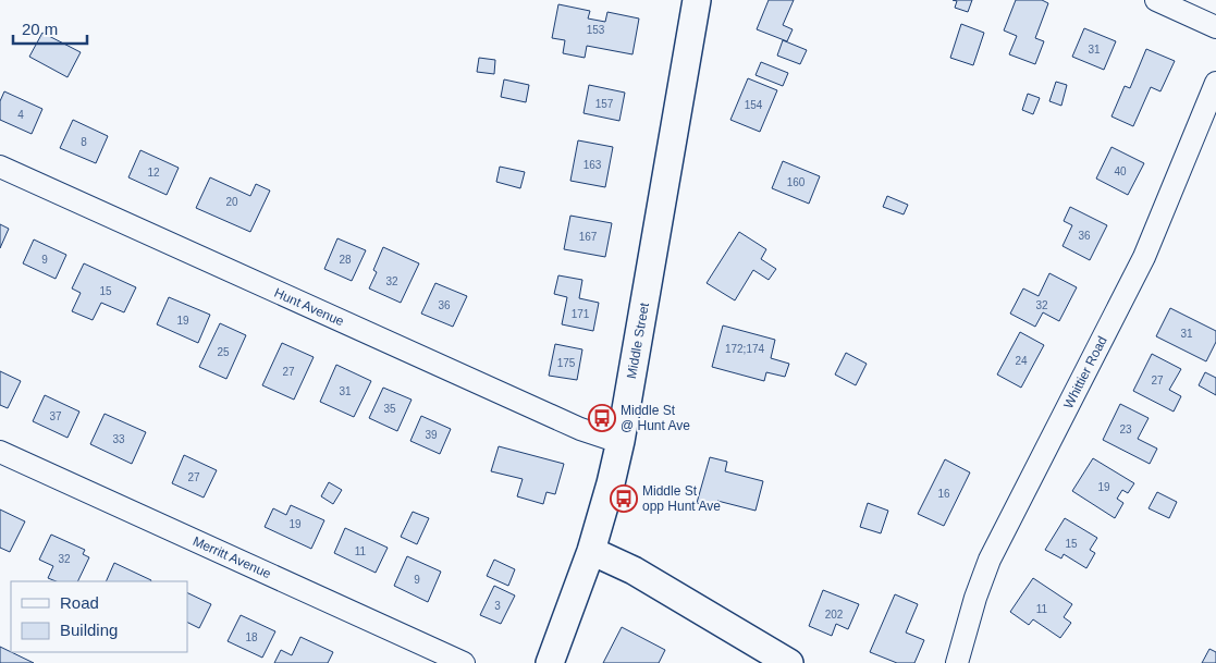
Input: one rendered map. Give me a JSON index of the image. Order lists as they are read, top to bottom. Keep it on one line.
{"streets":{"street":["Hunt Avenue","Middle Street","Whittier Road","Merritt Avenue"]},"crossings":[["Hunt Avenue","Middle Street"]],"places":{"bus stop":["Middle St @ Hunt Ave","Middle St opp Hunt Ave"]},"house_numbers":["153","31","157","154","4","8","163","40","12","160","20","36","167","9","28","32","15","36","32","171","19","31","172;174","25","24","175","27","27","31","35","37","23","39","33","27","19","16","19","15","11","32","9","3","11","202","18"],"legend":["Road","Building"],"scale_bar":"20 m"}
